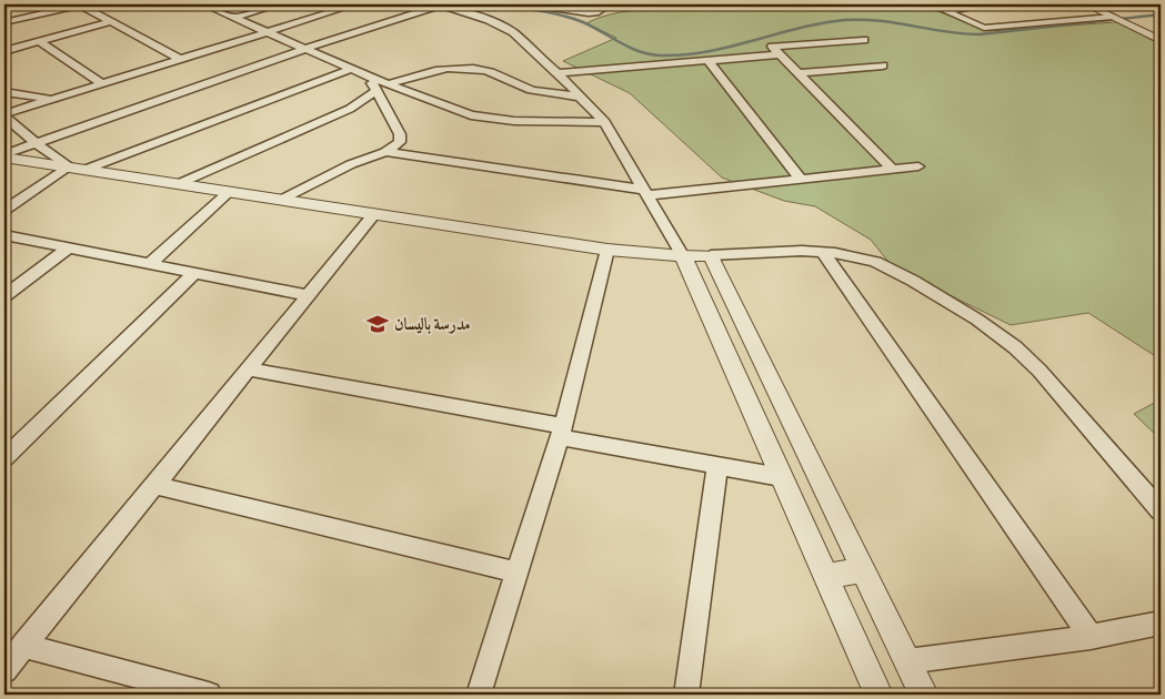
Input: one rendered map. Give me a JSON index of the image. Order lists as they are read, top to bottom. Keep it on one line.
{"places":{"school or university":["مدرسة بالیسان"]}}
